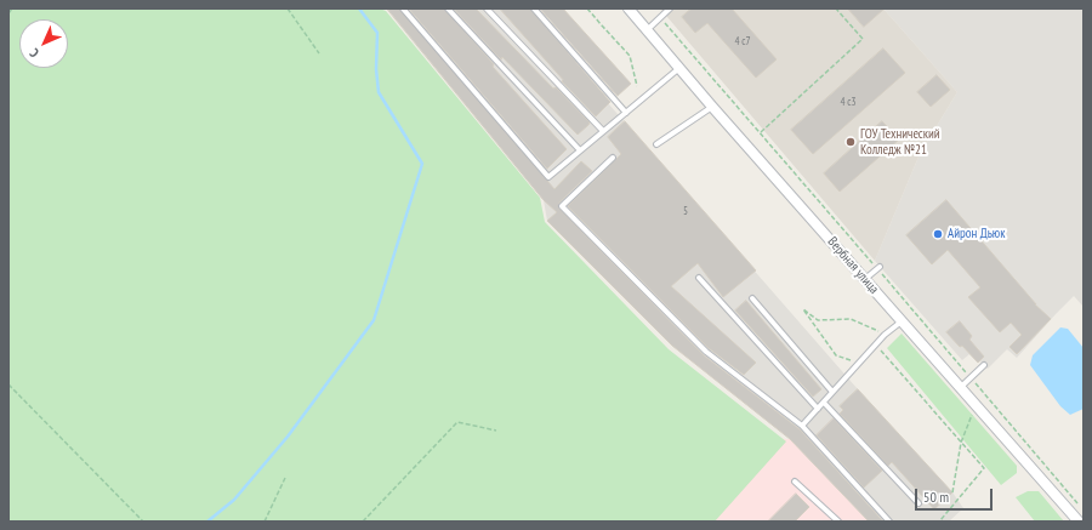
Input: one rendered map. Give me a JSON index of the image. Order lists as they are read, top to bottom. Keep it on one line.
{"streets":{"street":["Вербная улица"]},"places":["ГОУ Технический Колледж №21","Айрон Дьюк"],"house_numbers":["4 с7","4 с3","5"],"scale_bar":"50 m","north":"bottom left"}
